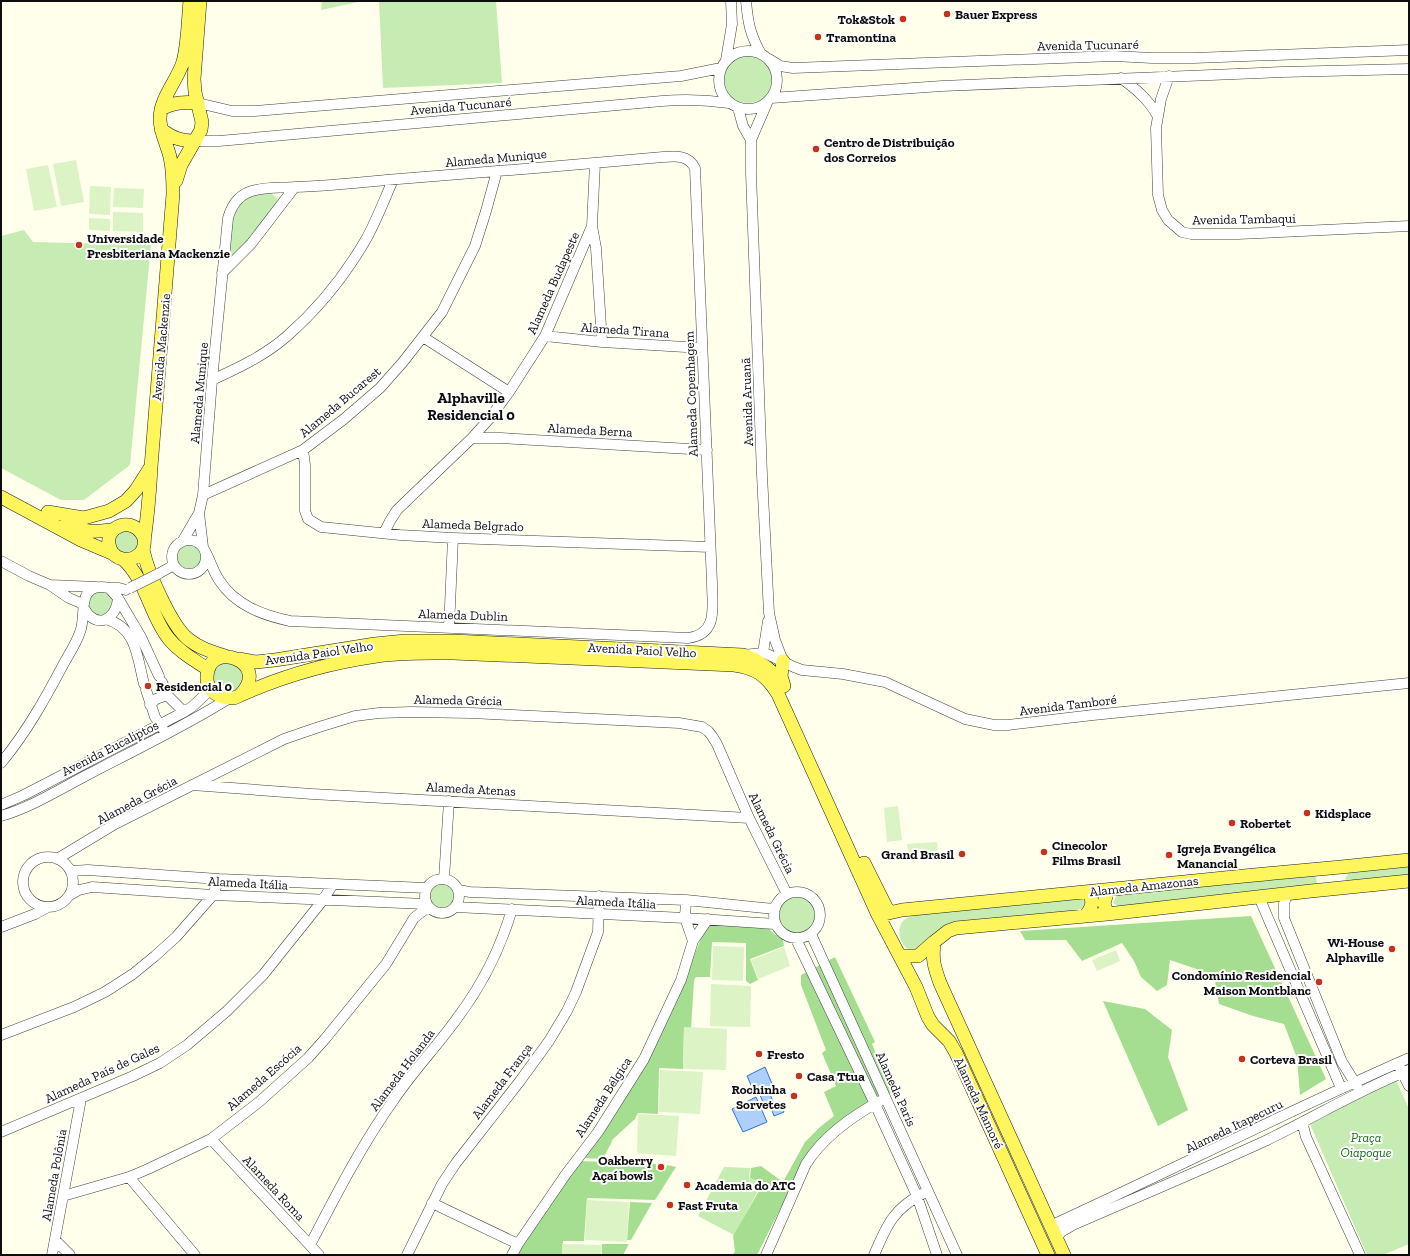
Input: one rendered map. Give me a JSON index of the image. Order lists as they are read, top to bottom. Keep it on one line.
{"streets":{"main road":["Avenida Mackenzie","Avenida Paiol Velho","Alameda Amazonas","Alameda Mamoré"],"street":["Avenida Tucunaré","Alameda Munique","Avenida Tambaqui","Alameda Budapeste","Alameda Tirana","Alameda Copenhagem","Alameda Bucarest","Avenida Aruanã","Alameda Berna","Alameda Belgrado","Alameda Dublin","Alameda Grécia","Avenida Tamboré","Avenida Eucaliptos","Alameda Atenas","Alameda Itália","Alameda Holanda","Alameda País de Gales","Alameda Escócia","Alameda França","Alameda Paris","Alameda Bélgica","Alameda Itapecuru","Alameda Polônia","Alameda Roma"]},"crossings":[["Avenida Tucunaré","Avenida Mackenzie"],["Avenida Tucunaré","Avenida Aruanã"],["Alameda Munique","Alameda Budapeste"],["Alameda Munique","Alameda Copenhagem"],["Alameda Munique","Alameda Bucarest"],["Alameda Munique","Alameda Dublin"],["Alameda Budapeste","Alameda Tirana"],["Alameda Budapeste","Alameda Berna"],["Alameda Budapeste","Alameda Belgrado"],["Alameda Tirana","Alameda Copenhagem"],["Avenida Mackenzie","Avenida Paiol Velho"],["Alameda Copenhagem","Alameda Berna"],["Alameda Copenhagem","Alameda Belgrado"],["Alameda Copenhagem","Alameda Dublin"],["Alameda Bucarest","Alameda Belgrado"],["Avenida Aruanã","Avenida Tamboré"],["Avenida Paiol Velho","Avenida Tamboré"],["Avenida Paiol Velho","Avenida Eucaliptos"],["Avenida Paiol Velho","Alameda Amazonas"],["Avenida Paiol Velho","Alameda Mamoré"],["Alameda Grécia","Alameda Atenas"],["Alameda Grécia","Alameda Itália"],["Alameda Grécia","Alameda Paris"],["Alameda Itália","Alameda Holanda"],["Alameda Itália","Alameda País de Gales"],["Alameda Itália","Alameda Escócia"],["Alameda Itália","Alameda França"],["Alameda Itália","Alameda Paris"],["Alameda Itália","Alameda Bélgica"],["Alameda Amazonas","Alameda Mamoré"],["Alameda Holanda","Alameda Roma"],["Alameda País de Gales","Alameda Polônia"],["Alameda Escócia","Alameda Polônia"],["Alameda Escócia","Alameda Roma"],["Alameda Mamoré","Alameda Itapecuru"]],"districts":["Alphaville Residencial 0"],"parks":["Praça Oiapoque"],"places":["Bauer Express","Tok&Stok","Tramontina","Centro de Distribuição dos Correios","Universidade Presbiteriana Mackenzie","Residencial 0","Kidsplace","Robertet","Cinecolor Films Brasil","Grand Brasil","Igreja Evangélica Manancial","Wi-House Alphaville","Condomínio Residencial Maison Montblanc","Fresto","Corteva Brasil","Casa Ttua","Rochinha Sorvetes","Oakberry Açaí bowls","Academia do ATC","Fast Fruta"]}
